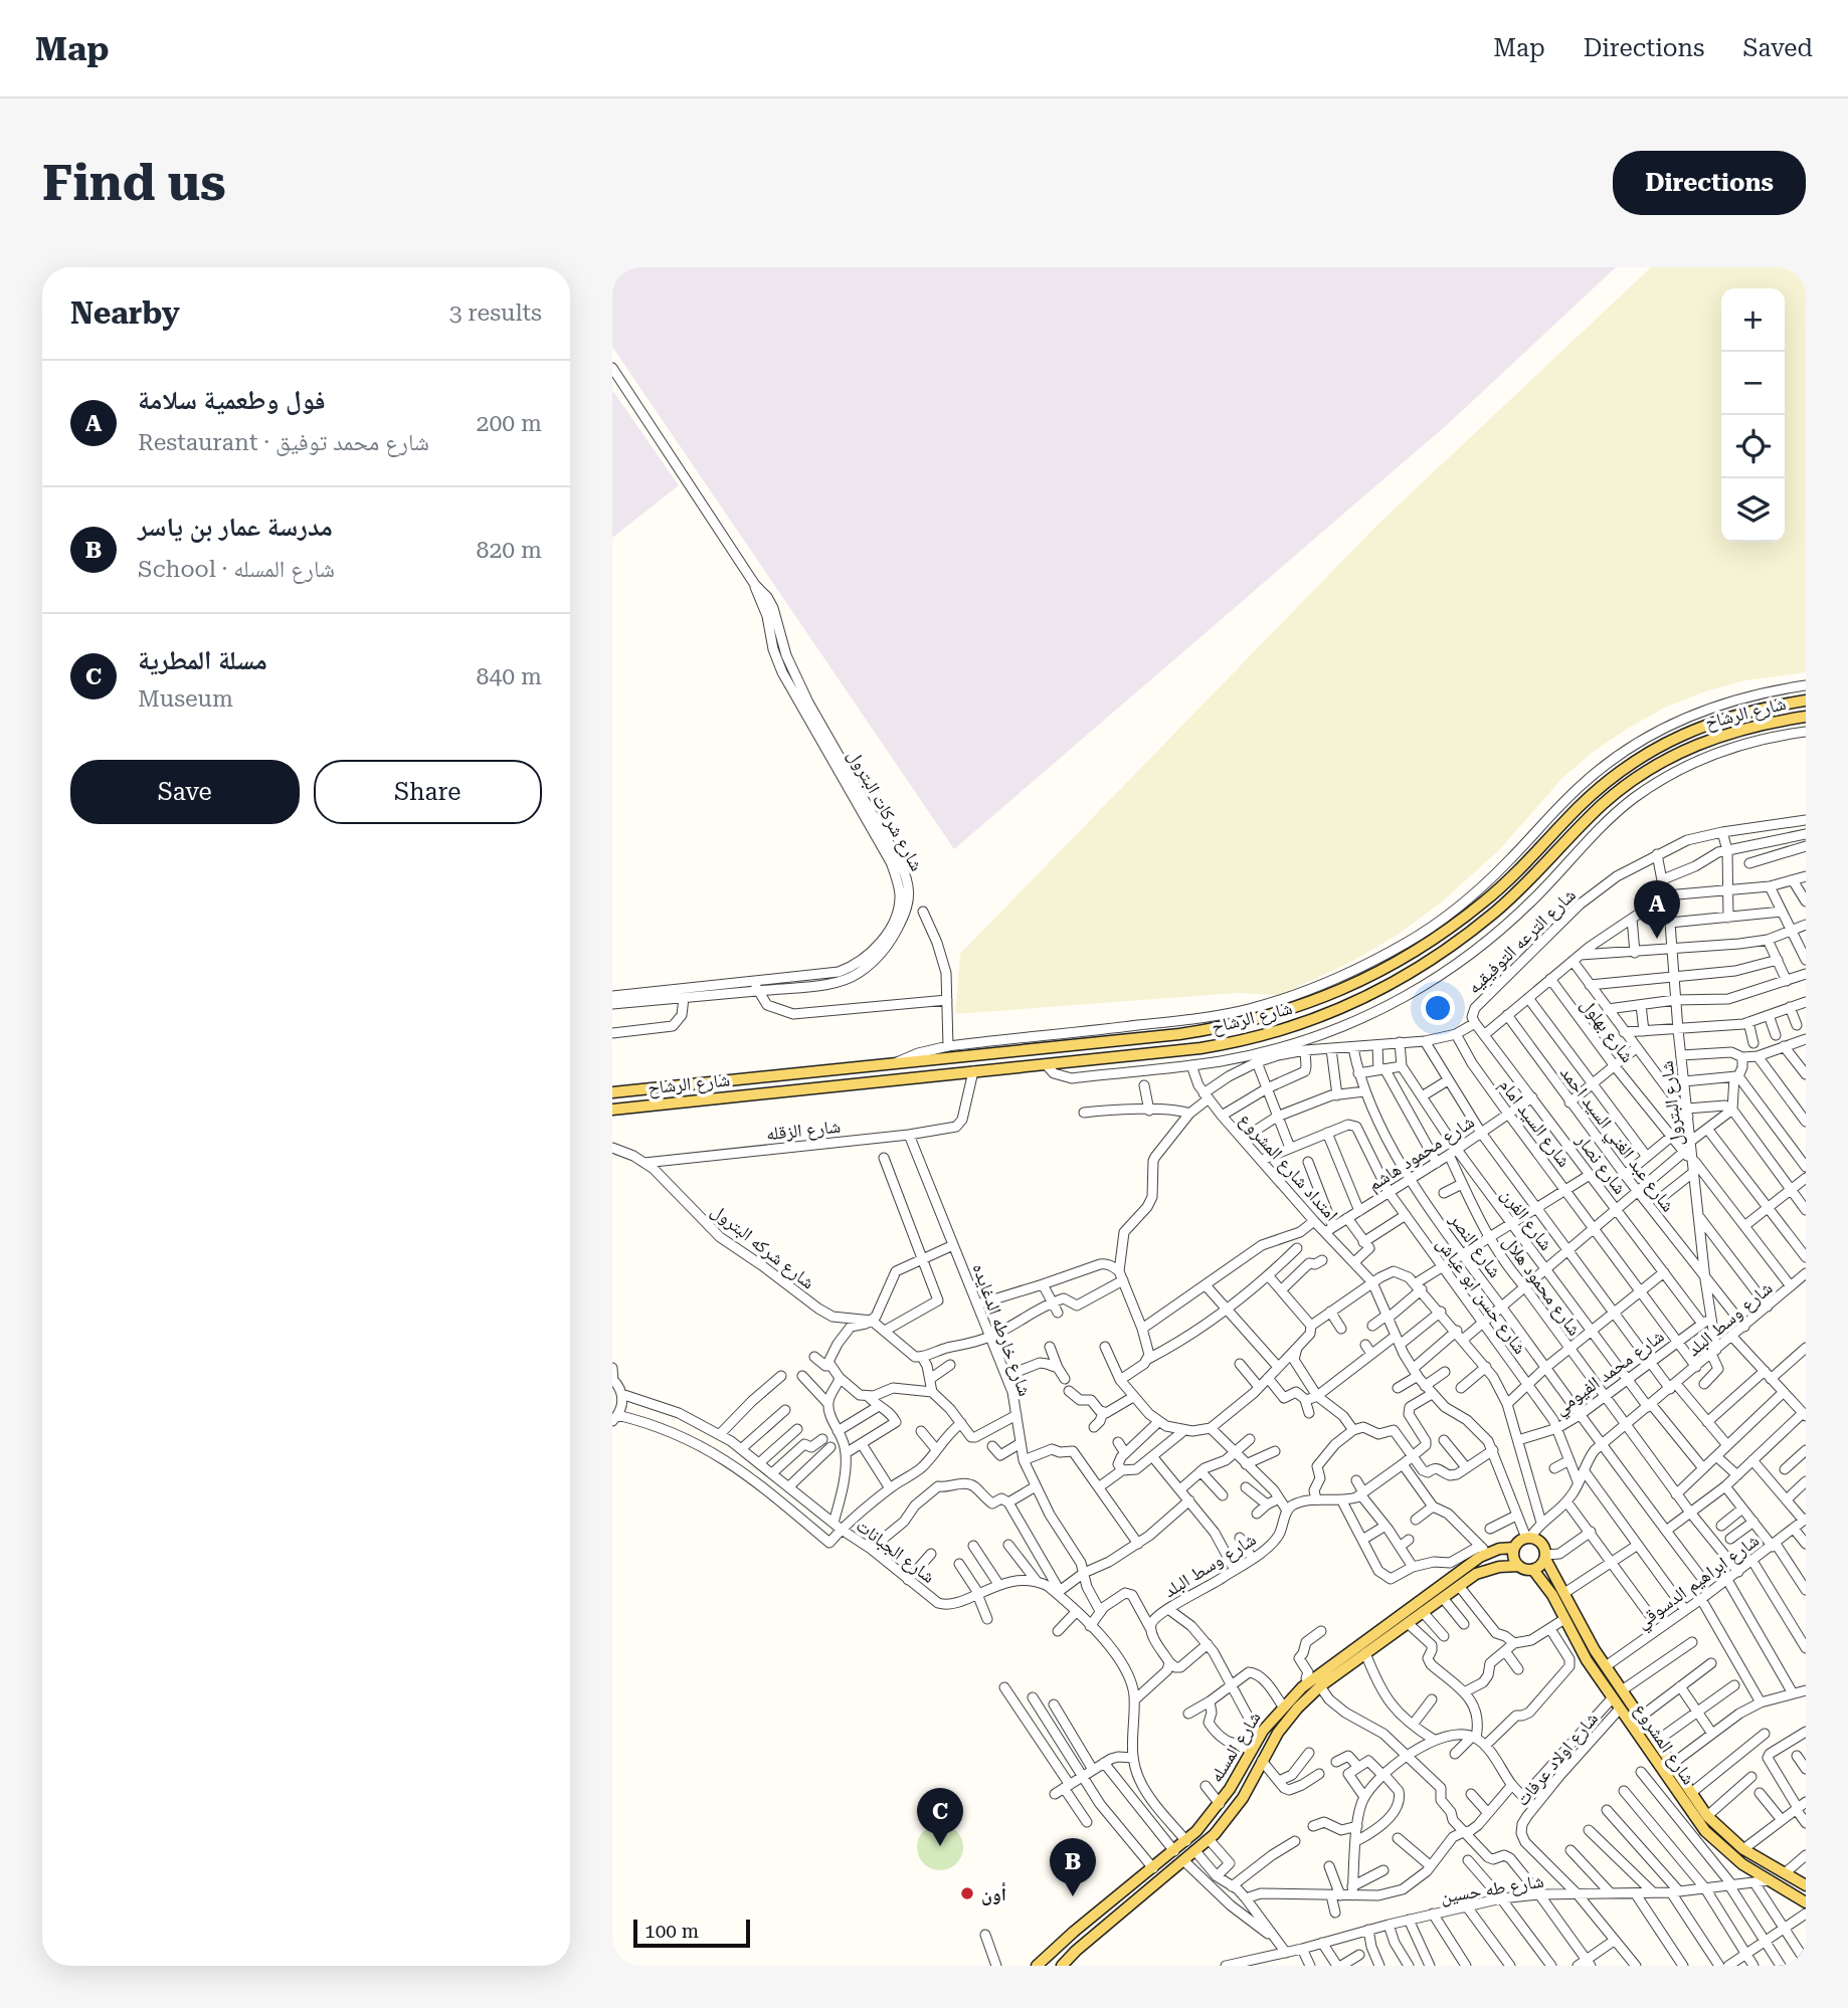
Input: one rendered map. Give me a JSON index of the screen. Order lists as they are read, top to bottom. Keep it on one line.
{"streets":{"main road":["شارع الرشاح","شارع المشروع","شارع المسله"],"street":["شارع شركات البترول","شارع الترعه التوفيقيه","شارع بهلول","شارع البترول","شارع السيد امام","شارع الزقله","شارع عبد الغني السيد احمد","شارع محمود هاشم","شارع نصار","امتداد شارع المشروع","شارع الفرن","شارع النصر","شارع شركه البترول","شارع محمود هلال","شارع حسن ابو عياش","شارع وسط البلد","شارع خارطه الدغايده","شارع محمد الفيومي","شارع الجبانات","شارع ابراهيم الدسوقي","شارع اولاد عرفات","شارع طه حسين"]},"crossings":[["شارع الرشاح","شارع الزقله"],["شارع الترعه التوفيقيه","شارع البترول"],["شارع الترعه التوفيقيه","شارع السيد امام"],["شارع الترعه التوفيقيه","شارع نصار"],["شارع الترعه التوفيقيه","امتداد شارع المشروع"],["شارع الترعه التوفيقيه","شارع الفرن"],["شارع الترعه التوفيقيه","شارع النصر"],["شارع بهلول","شارع البترول"],["شارع بهلول","شارع وسط البلد"],["شارع البترول","شارع عبد الغني السيد احمد"],["شارع البترول","شارع نصار"],["شارع البترول","شارع وسط البلد"],["شارع البترول","شارع محمد الفيومي"],["شارع السيد امام","شارع محمود هاشم"],["شارع السيد امام","شارع وسط البلد"],["شارع السيد امام","شارع محمد الفيومي"],["شارع الزقله","شارع شركه البترول"],["شارع الزقله","شارع خارطه الدغايده"],["شارع عبد الغني السيد احمد","شارع وسط البلد"],["شارع محمود هاشم","شارع نصار"],["شارع محمود هاشم","امتداد شارع المشروع"],["شارع محمود هاشم","شارع الفرن"],["شارع محمود هاشم","شارع النصر"],["شارع محمود هاشم","شارع محمود هلال"],["شارع محمود هاشم","شارع حسن ابو عياش"],["شارع نصار","شارع محمد الفيومي"],["امتداد شارع المشروع","شارع وسط البلد"],["امتداد شارع المشروع","شارع المشروع"],["امتداد شارع المشروع","شارع المسله"],["شارع الفرن","شارع محمود هلال"],["شارع الفرن","شارع وسط البلد"],["شارع الفرن","شارع محمد الفيومي"],["شارع النصر","شارع وسط البلد"],["شارع النصر","شارع محمد الفيومي"],["شارع محمود هلال","شارع وسط البلد"],["شارع محمود هلال","شارع محمد الفيومي"],["شارع محمود هلال","شارع ابراهيم الدسوقي"],["شارع حسن ابو عياش","شارع وسط البلد"],["شارع حسن ابو عياش","شارع محمد الفيومي"],["شارع وسط البلد","شارع المشروع"],["شارع وسط البلد","شارع المسله"],["شارع ابراهيم الدسوقي","شارع المشروع"],["شارع المشروع","شارع المسله"],["شارع المشروع","شارع اولاد عرفات"],["شارع المشروع","شارع طه حسين"],["شارع اولاد عرفات","شارع طه حسين"]],"places":["أون"],"scale_bar":"100 m","page":{"header":"Map","nav":["Map","Directions","Saved"],"buttons":["Directions",["Save","Share"]],"title":"Find us","heading":["Nearby","3 results"],"map_buttons":["+","−"],"list":[{"mark":"A","name":"فول وطعمية سلامة","note":"Restaurant · شارع محمد توفيق","value":"200 m"},{"mark":"B","name":"مدرسة عمار بن ياسر","note":"School · شارع المسله","value":"820 m"},{"mark":"C","name":"مسلة المطرية","note":"Museum","value":"840 m"}],"pins":["A","C","B"],"scale":"100 m"}}
